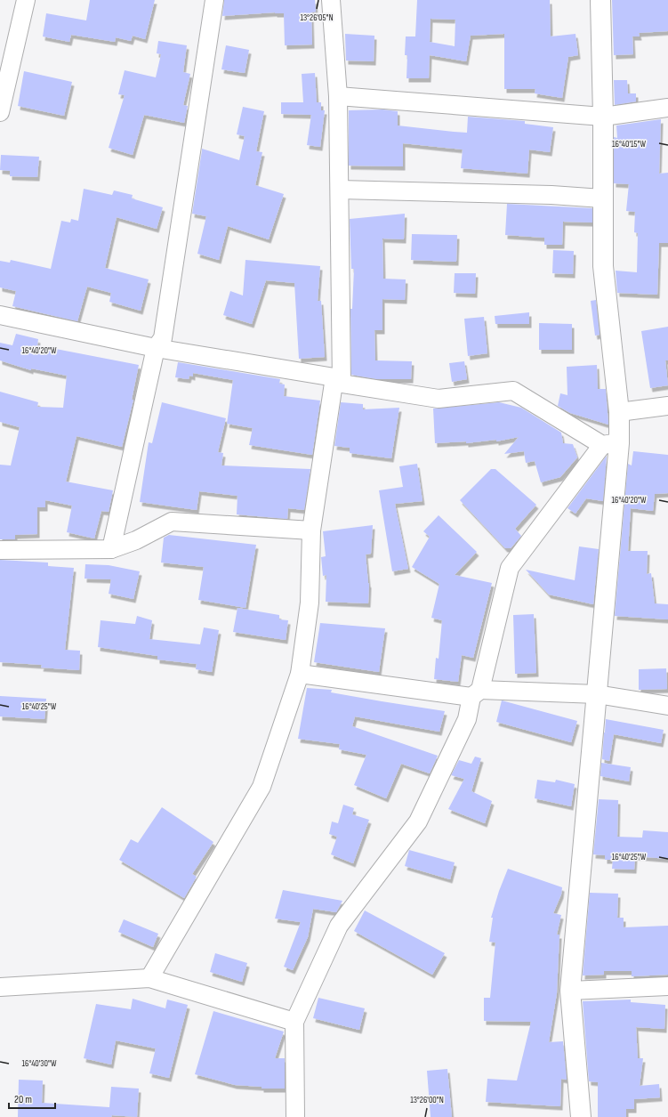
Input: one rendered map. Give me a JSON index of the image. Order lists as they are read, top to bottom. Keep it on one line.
{"scale_bar":"20 m","coordinates":["13°26'05\"N","16°40'15\"W","16°40'20\"W","16°40'25\"W","16°40'30\"W","13°26'00\"N"]}
